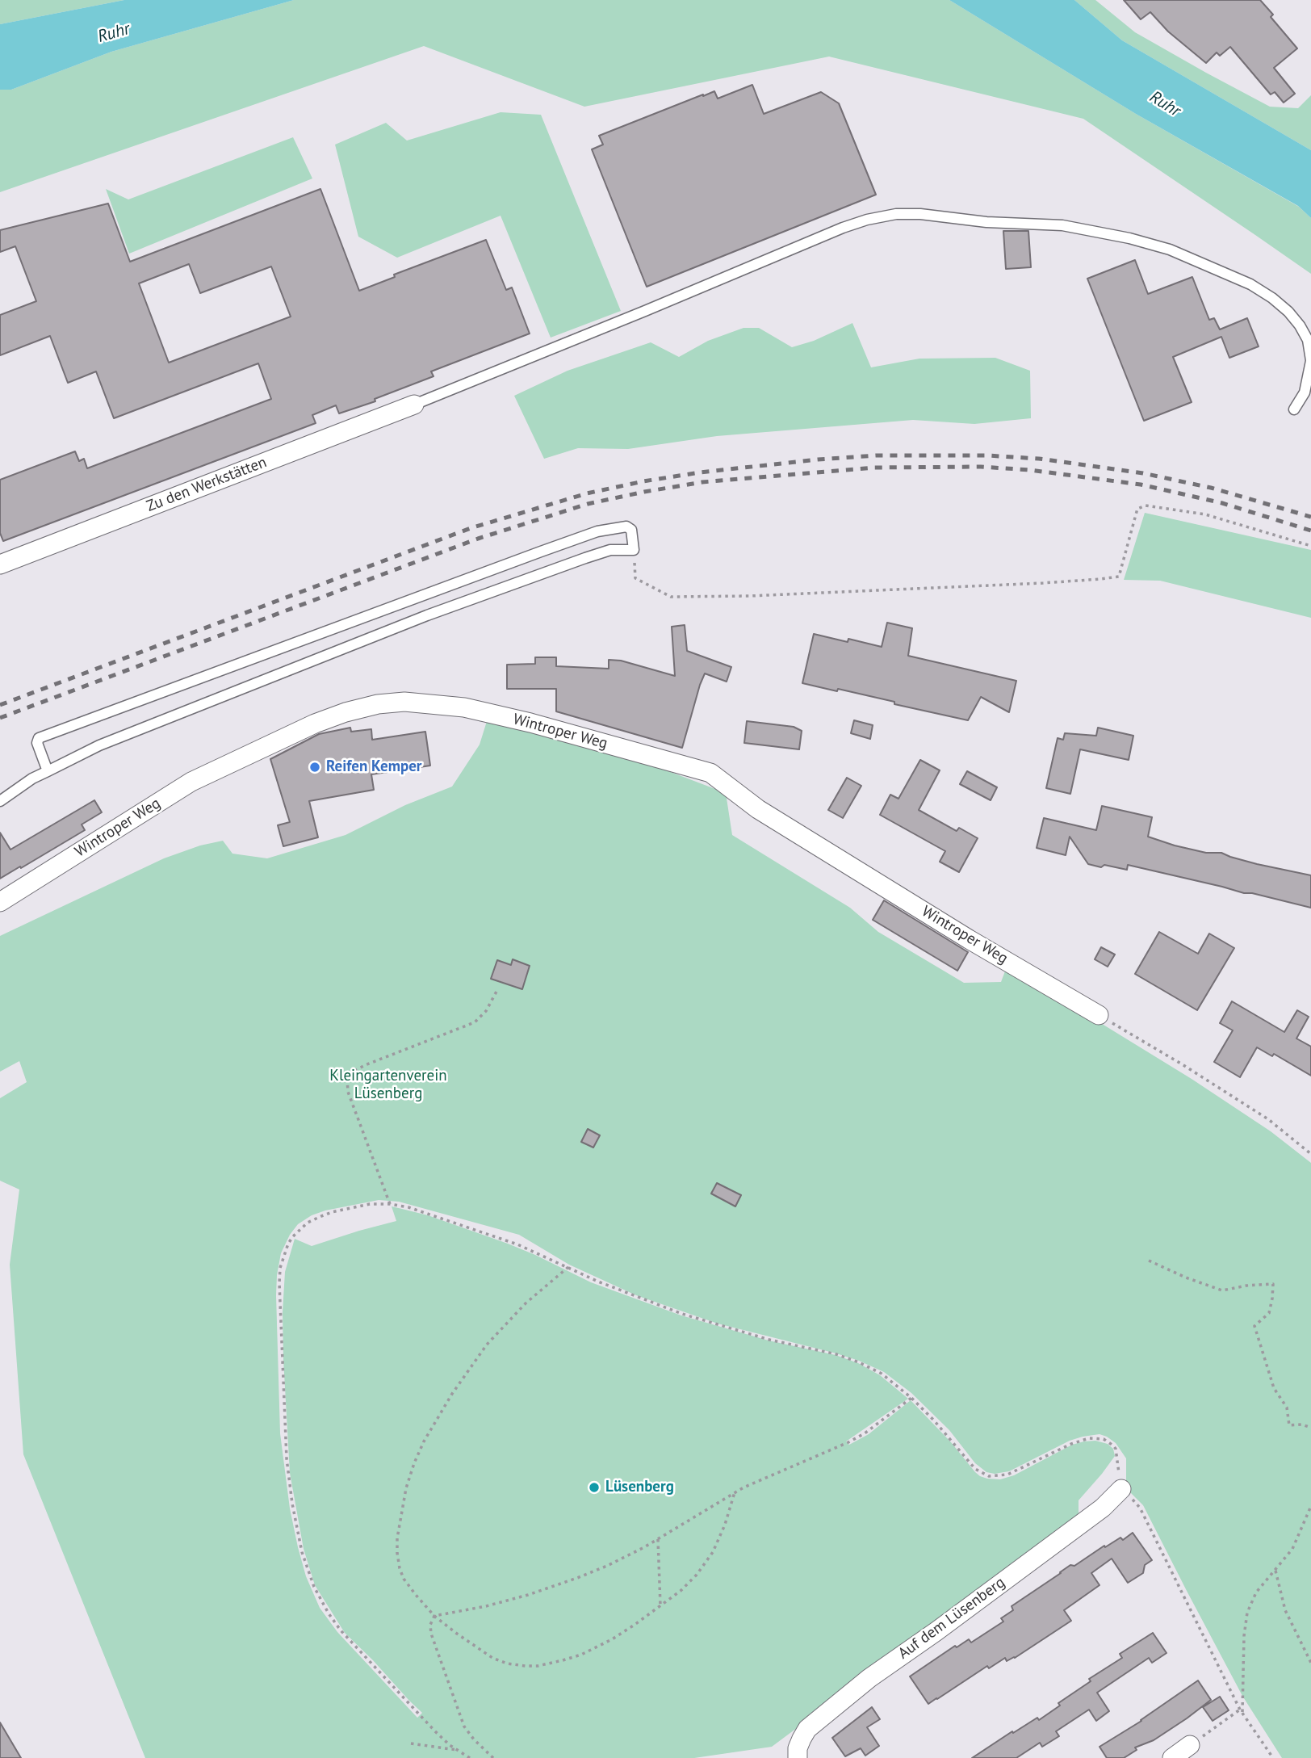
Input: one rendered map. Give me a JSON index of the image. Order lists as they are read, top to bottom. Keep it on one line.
{"streets":{"street":["Zu den Werkstätten","Wintroper Weg","Auf dem Lüsenberg"]},"water":["Ruhr"],"parks":["Kleingartenverein Lüsenberg"],"places":["Reifen Kemper","Lüsenberg"]}
